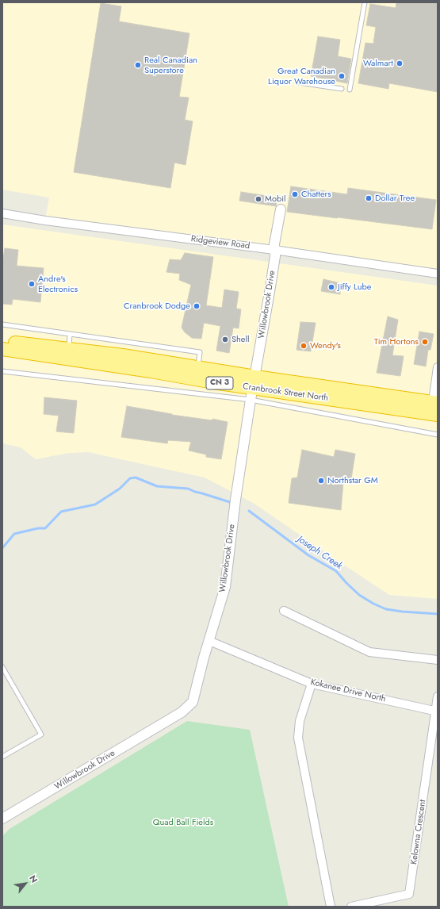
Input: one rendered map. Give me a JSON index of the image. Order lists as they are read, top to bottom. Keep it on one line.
{"streets":{"highway":["CN 3","Cranbrook Street North"],"street":["Ridgeview Road","Willowbrook Drive","Kokanee Drive North","Kelowna Crescent"]},"crossings":[["Ridgeview Road","Willowbrook Drive"],["Willowbrook Drive","Cranbrook Street North"],["Willowbrook Drive","Kokanee Drive North"],["Kokanee Drive North","Kelowna Crescent"]],"water":["Joseph Creek"],"parks":["Quad Ball Fields"],"places":["Walmart","Real Canadian Superstore","Great Canadian Liquor Warehouse","Chatters","Dollar Tree","Mobil","Andre's Electronics","Jiffy Lube","Cranbrook Dodge","Shell","Tim Hortons","Wendy's","Northstar GM"],"north":"top right"}
